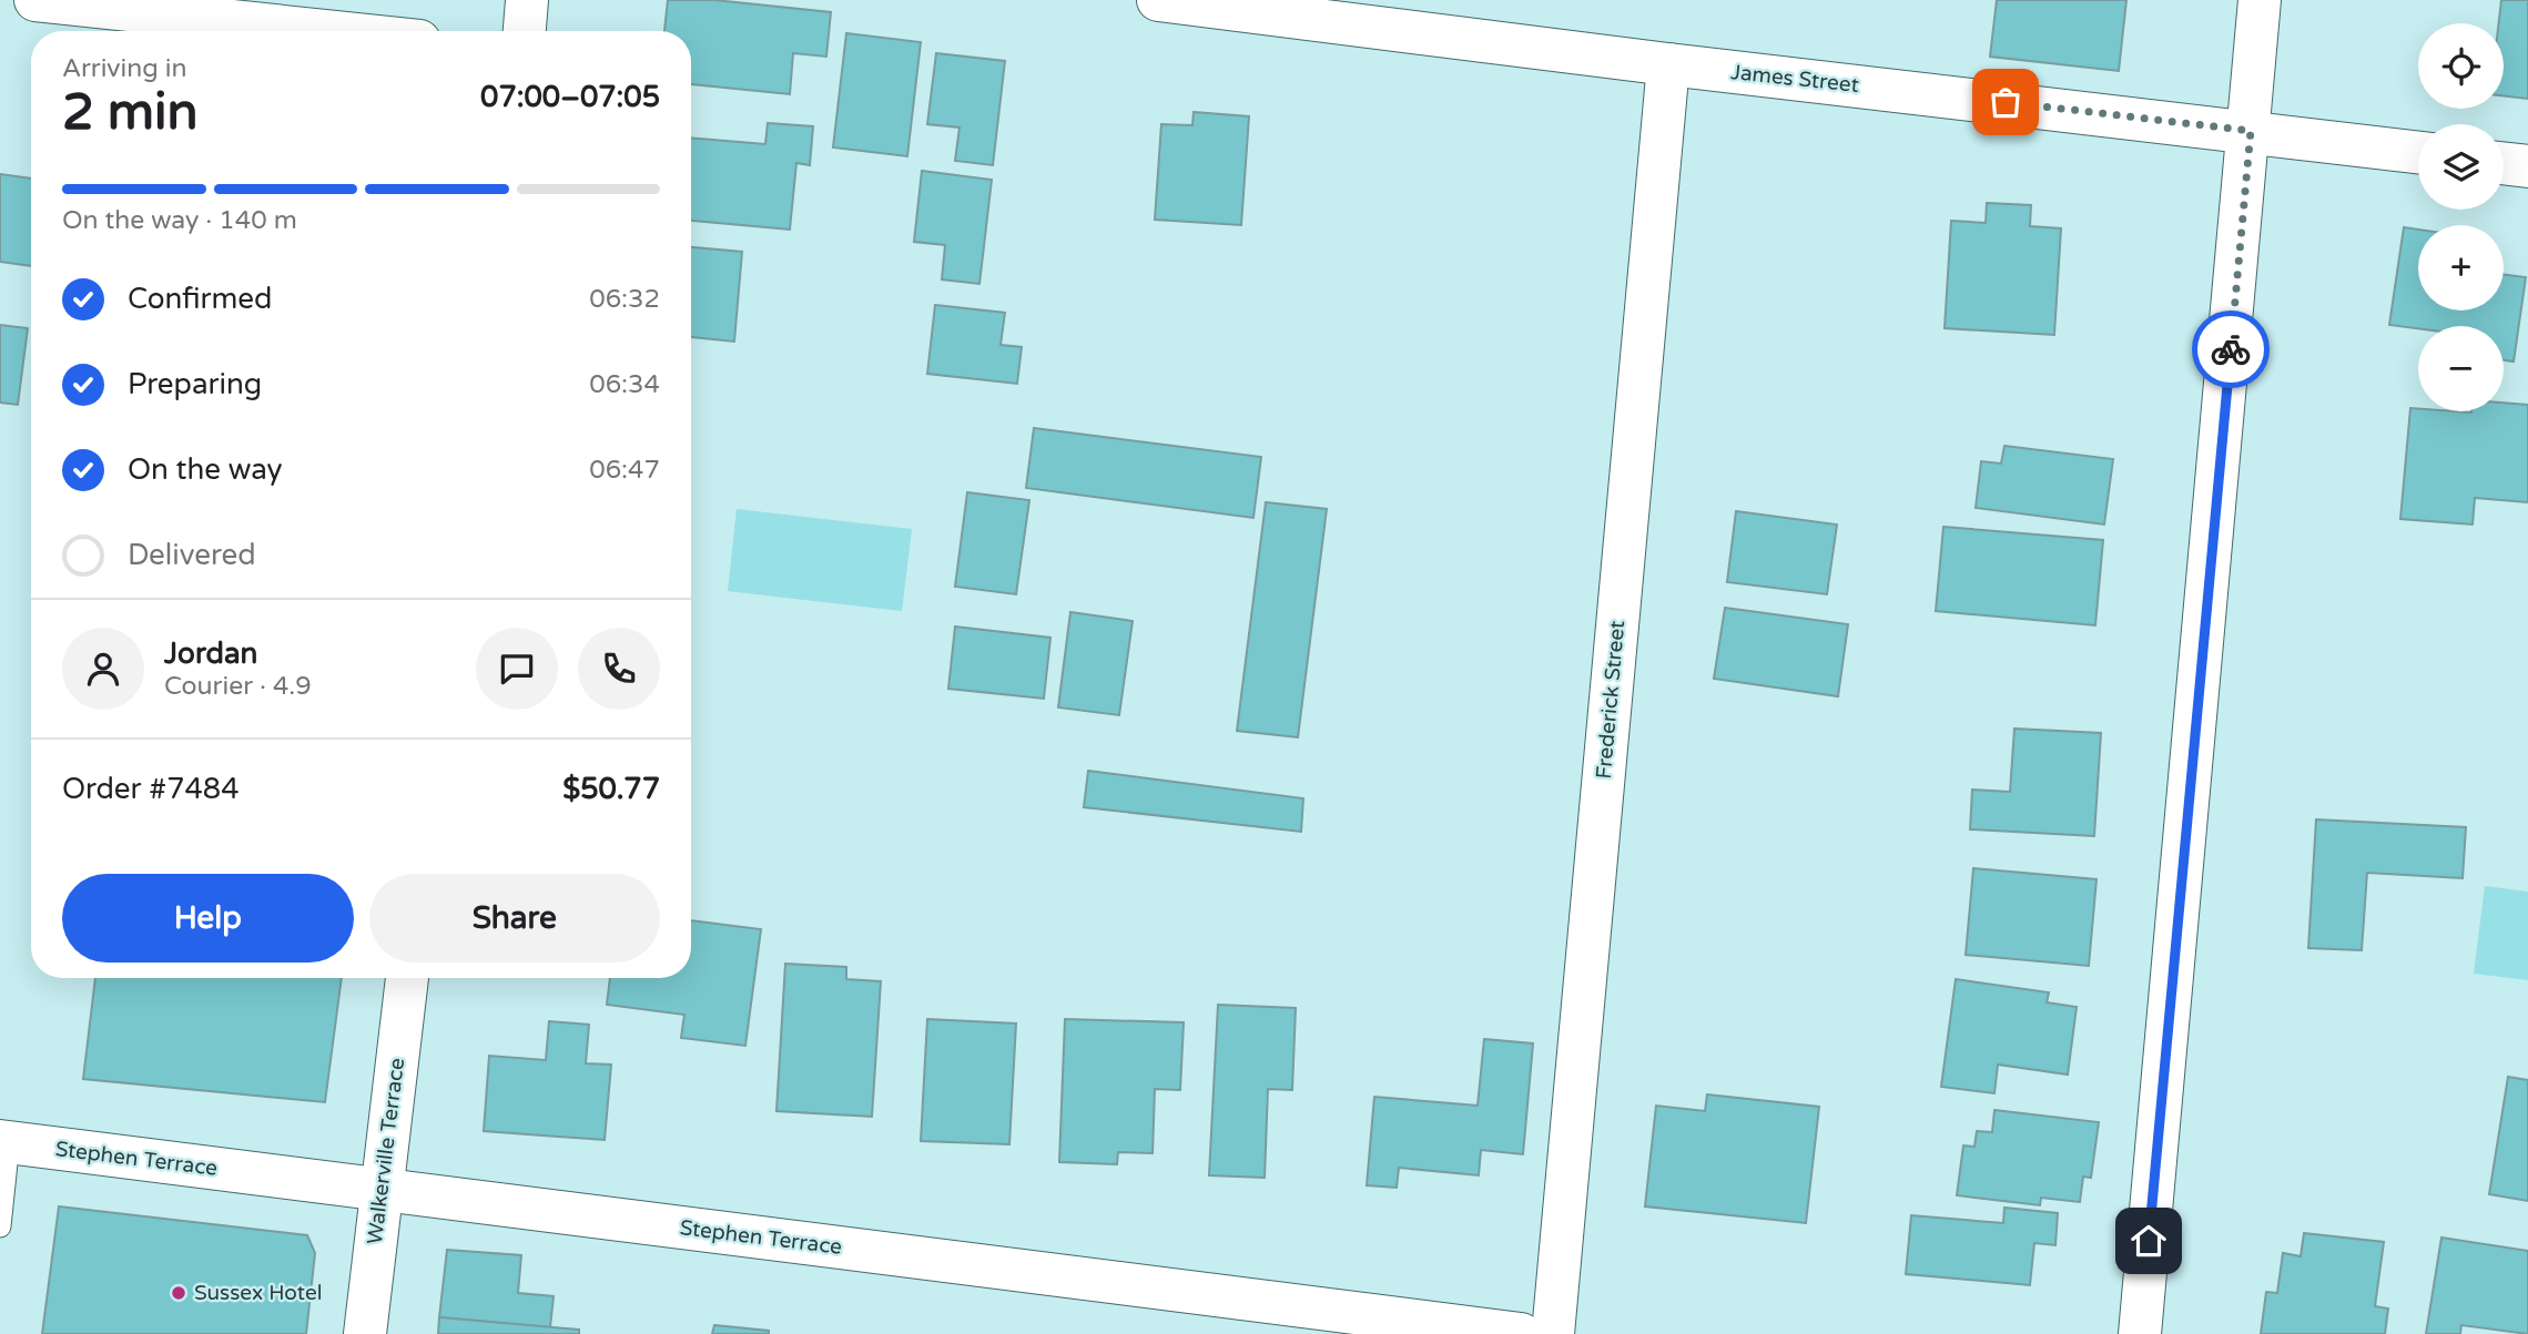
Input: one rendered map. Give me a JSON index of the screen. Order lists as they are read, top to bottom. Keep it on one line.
{"streets":{"street":["James Street","Frederick Street","Walkerville Terrace","Stephen Terrace"]},"crossings":[["James Street","Frederick Street"],["Walkerville Terrace","Stephen Terrace"]],"places":["Sussex Hotel"],"page":{"map_buttons":["+","−"],"heading":["2 min","Arriving in","07:00–07:05"],"panel":["Jordan","Courier · 4.9","Order #7484","$50.77"],"bar":"On the way · 140 m","list":[["Confirmed","06:32"],["Preparing","06:34"],["On the way","06:47"],"Delivered"],"buttons":["Help","Share"]}}
